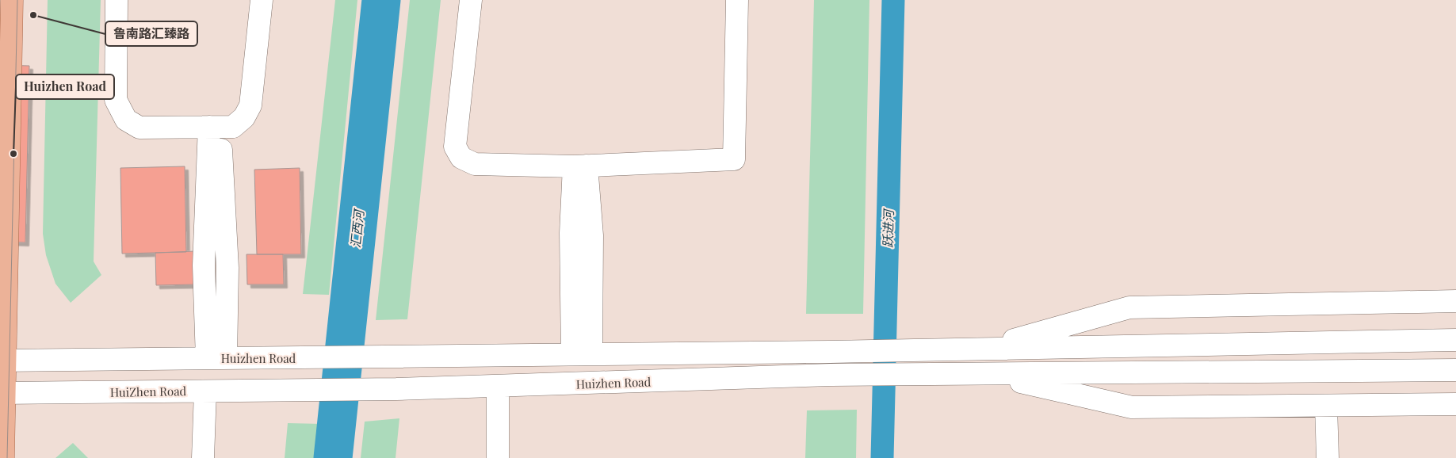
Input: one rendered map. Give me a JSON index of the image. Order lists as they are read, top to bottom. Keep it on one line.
{"streets":{"street":["Huizhen Road","HuiZhen Road"]},"crossings":[["Huizhen Road","HuiZhen Road"]],"water":["汇西河","跃进河"],"places":["鲁南路汇臻路","Huizhen Road"]}
